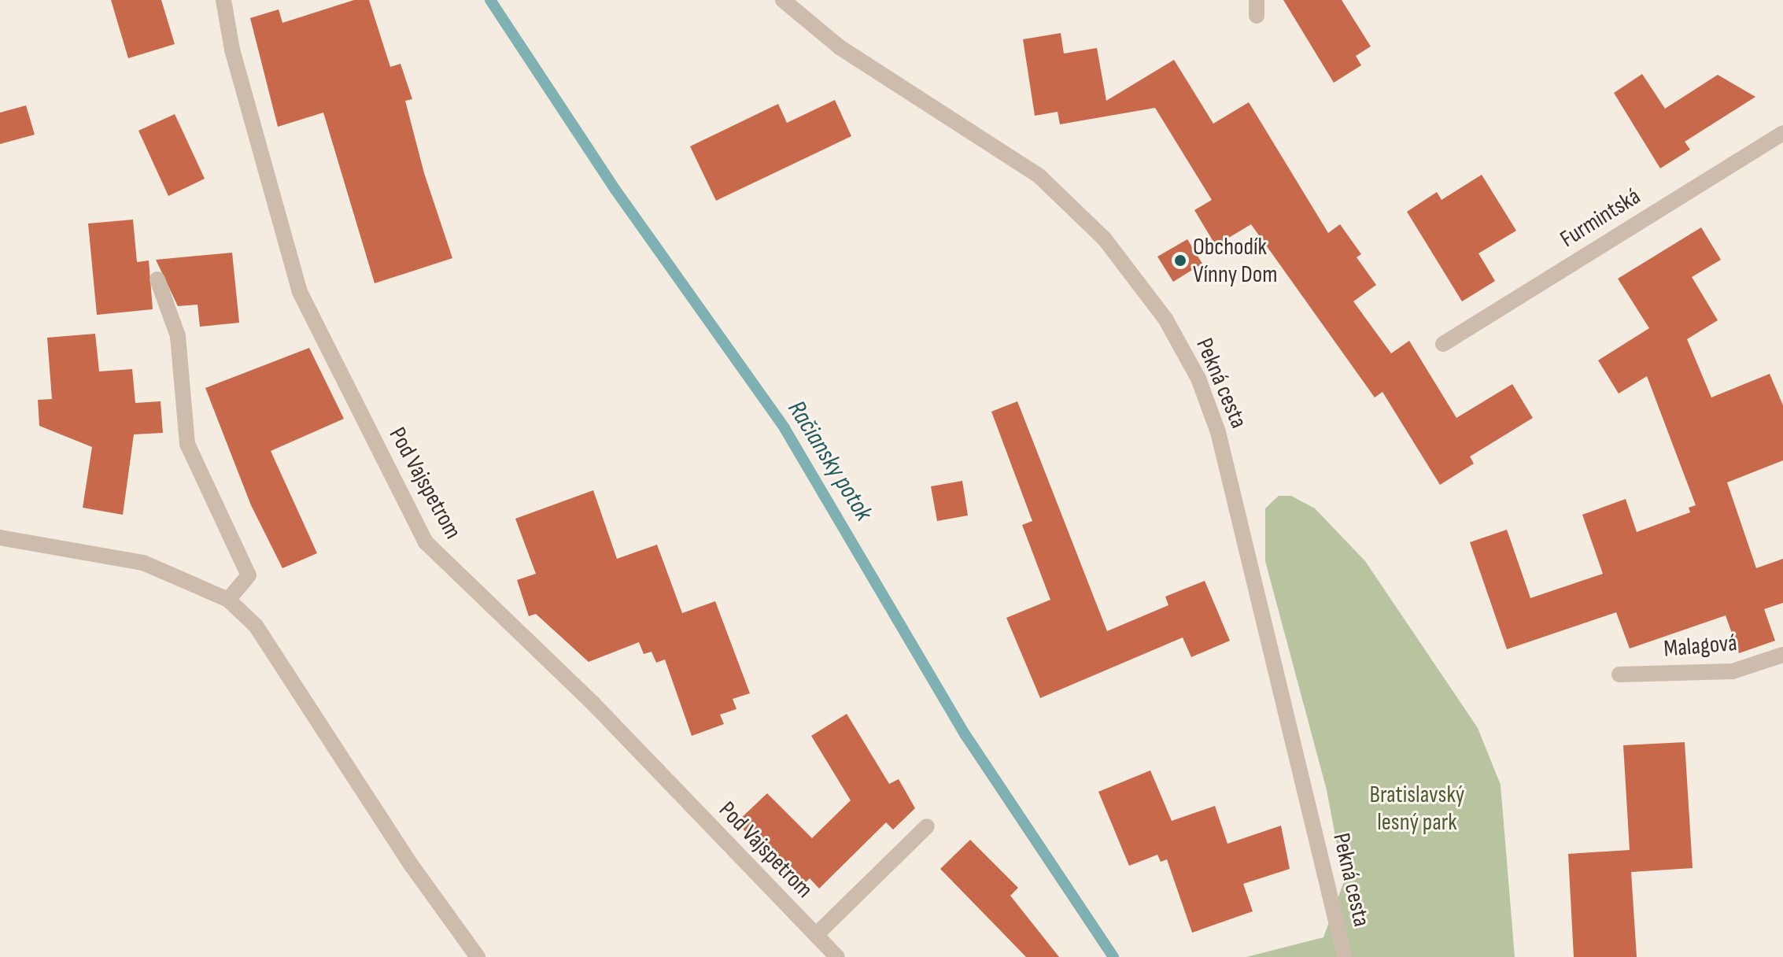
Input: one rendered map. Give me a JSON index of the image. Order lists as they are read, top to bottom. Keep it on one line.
{"streets":{"street":["Furmintská","Pekná cesta","Pod Vajspetrom","Malagová"]},"water":["Račiansky potok"],"parks":["Bratislavský lesný park"],"places":["Obchodík Vínny Dom"]}
